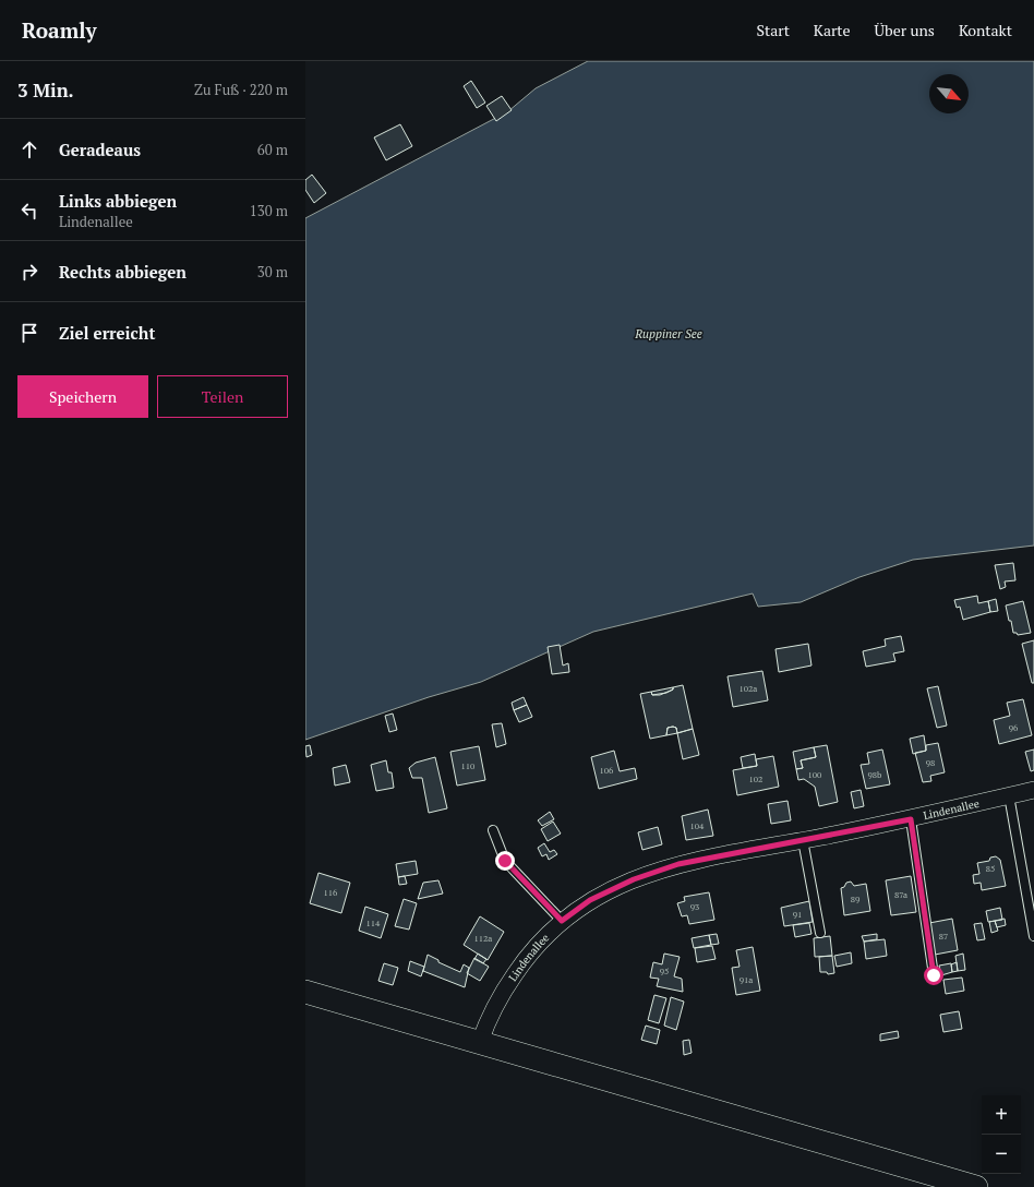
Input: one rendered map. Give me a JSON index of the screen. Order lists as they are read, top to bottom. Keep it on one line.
{"streets":{"street":["Lindenallee"]},"water":["Ruppiner See"],"house_numbers":["102a","96","98","110","106","100","98b","102","104","85","116","87a","89","93","91","114","87","112a","95","91a"],"north":"bottom right","page":{"header":"Roamly","nav":["Start","Karte","Über uns","Kontakt"],"heading":["3 Min.","Zu Fuß · 220 m"],"list":[["Geradeaus","60 m"],["Links abbiegen","Lindenallee","130 m"],["Rechts abbiegen","30 m"],"Ziel erreicht"],"buttons":["Speichern","Teilen"],"map_buttons":["+","−"]}}
